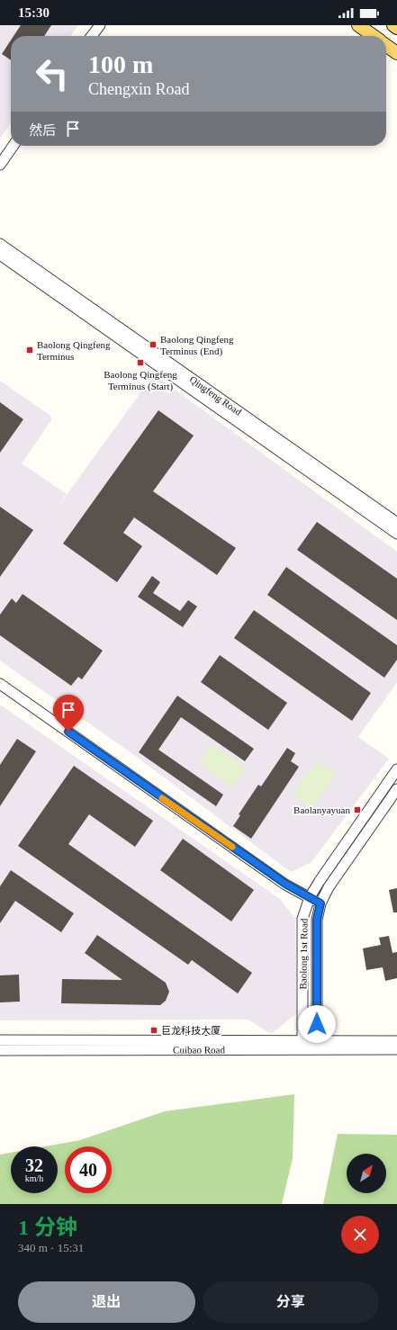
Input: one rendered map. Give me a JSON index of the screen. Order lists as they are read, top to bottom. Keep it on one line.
{"streets":{"street":["Qingfeng Road","Baolong 1st Road","Cuibao Road"]},"crossings":[["Baolong 1st Road","Cuibao Road"]],"places":{"transit":["Baolong Qingfeng Terminus (End)","Baolong Qingfeng Terminus","Baolong Qingfeng Terminus (Start)","Baolanyayuan","巨龙科技大厦"]},"north":"top right","page":{"status":"15:30","turn":["100 m","Chengxin Road"],"then":"然后","speed":"32 km/h","limit":"40","heading":["1 分钟","340 m · 15:31"],"buttons":["退出","分享"]}}
